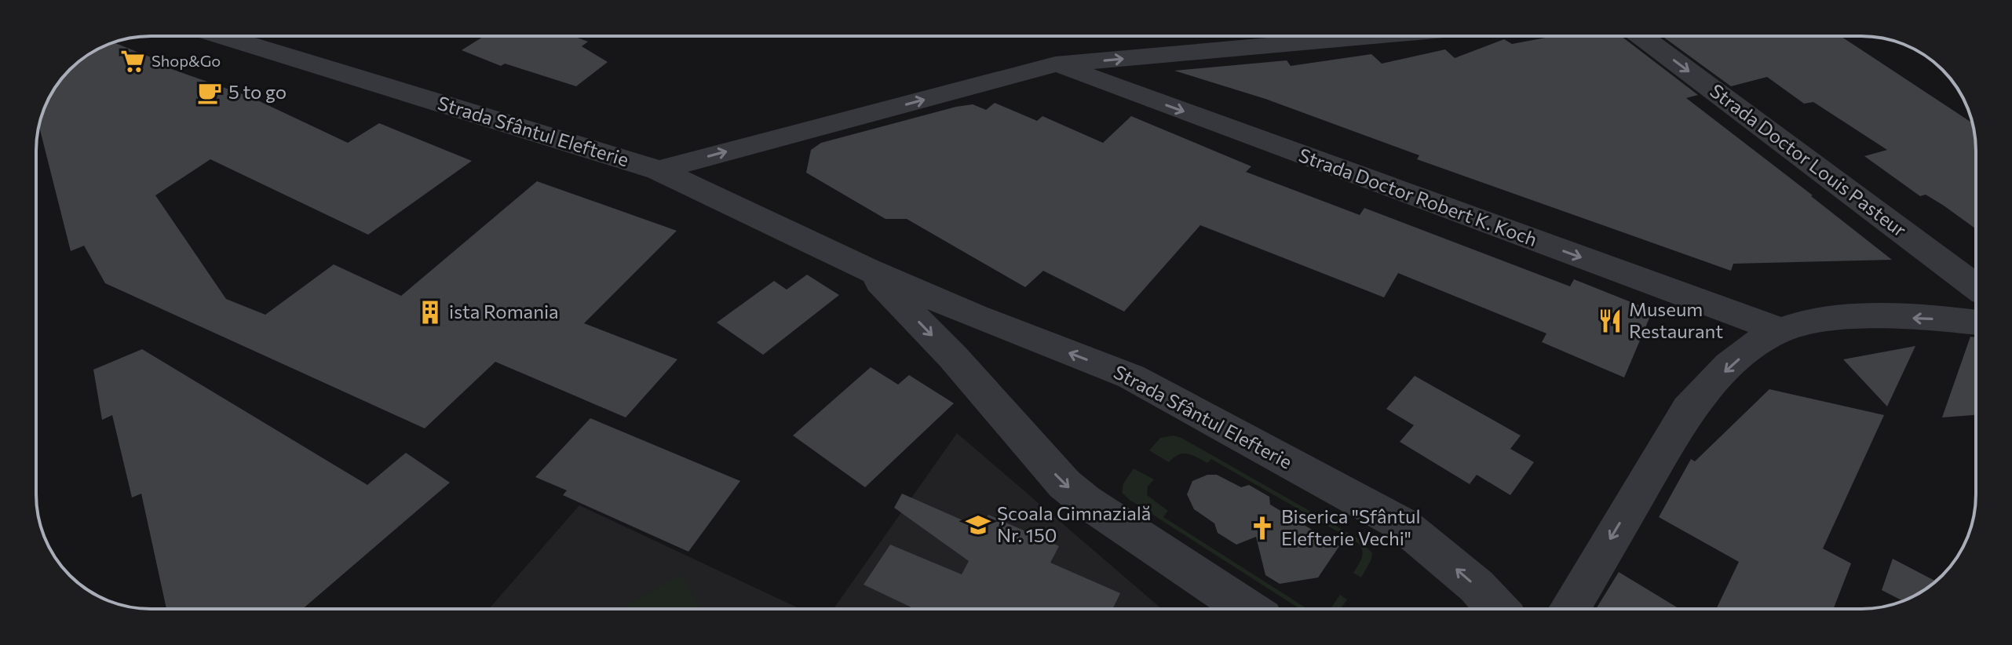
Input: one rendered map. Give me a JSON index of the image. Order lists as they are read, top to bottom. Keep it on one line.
{"streets":{"street":["Strada Sfântul Elefterie","Strada Doctor Louis Pasteur","Strada Doctor Robert K. Koch"]},"one_way":["Strada Doctor Louis Pasteur"],"places":{"supermarket":["Shop&Go"],"cafe":["5 to go"],"building":["ista Romania"],"restaurant":["Museum Restaurant"],"school or university":["Școala Gimnazială Nr. 150"],"church":["Biserica \"Sfântul Elefterie Vechi\""]}}
